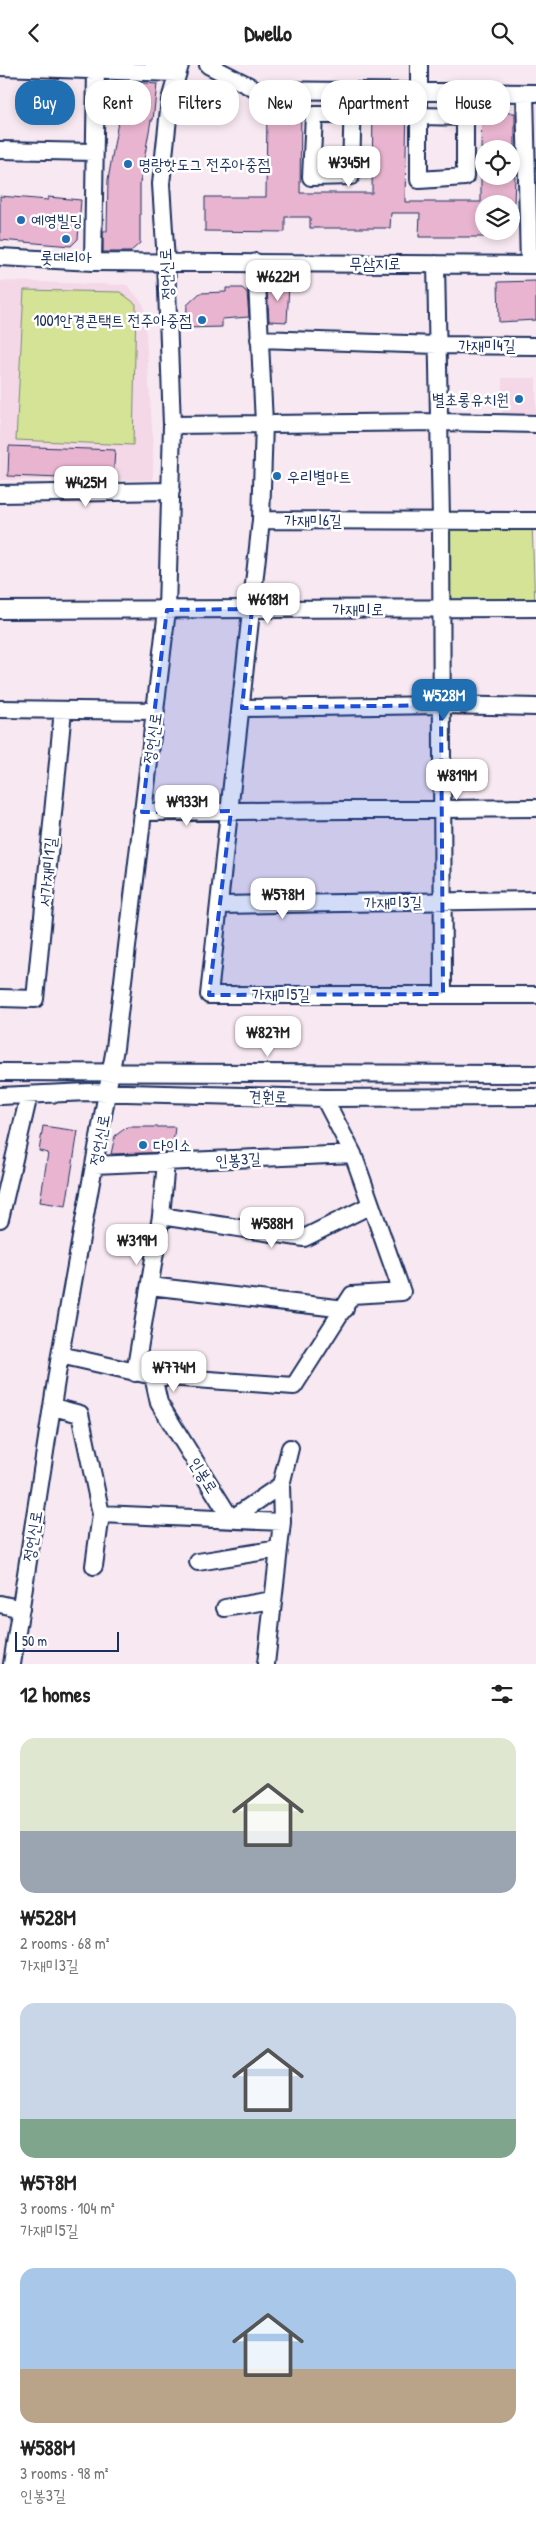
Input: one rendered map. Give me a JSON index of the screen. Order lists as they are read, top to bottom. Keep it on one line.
{"streets":{"street":["무삼지로","정언신로","가재미4길","가재미6길","가재미로","서가재미1길","가재미3길","가재미5길","견훤로","인봉3길","인봉로"]},"crossings":[["무삼지로","정언신로"],["무삼지로","가재미4길"],["무삼지로","가재미6길"],["정언신로","가재미로"],["정언신로","견훤로"],["정언신로","인봉3길"],["가재미4길","가재미6길"],["가재미4길","가재미로"],["가재미4길","가재미3길"],["가재미6길","가재미로"],["가재미6길","가재미5길"],["가재미로","가재미3길"],["가재미로","가재미5길"],["가재미3길","가재미5길"]],"places":["명랑핫도그 전주아중점","예영빌딩","롯데리아","1001안경콘택트 전주아중점","별초롱유치원","우리별마트","다이소"],"scale_bar":"50 m","page":{"header":"Dwello","chip":["Buy","Rent","Filters","New","Apartment","House"],"price":["₩345M","₩622M","₩425M","₩618M","₩528M","₩819M","₩933M","₩578M","₩827M","₩588M","₩319M","₩774M"],"scale":"50 m","heading":"12 homes","list":[{"name":"₩528M","note":"2 rooms · 68 m² · 가재미3길"},{"name":"₩578M","note":"3 rooms · 104 m² · 가재미5길"},{"name":"₩588M","note":"3 rooms · 98 m² · 인봉3길"}]}}
